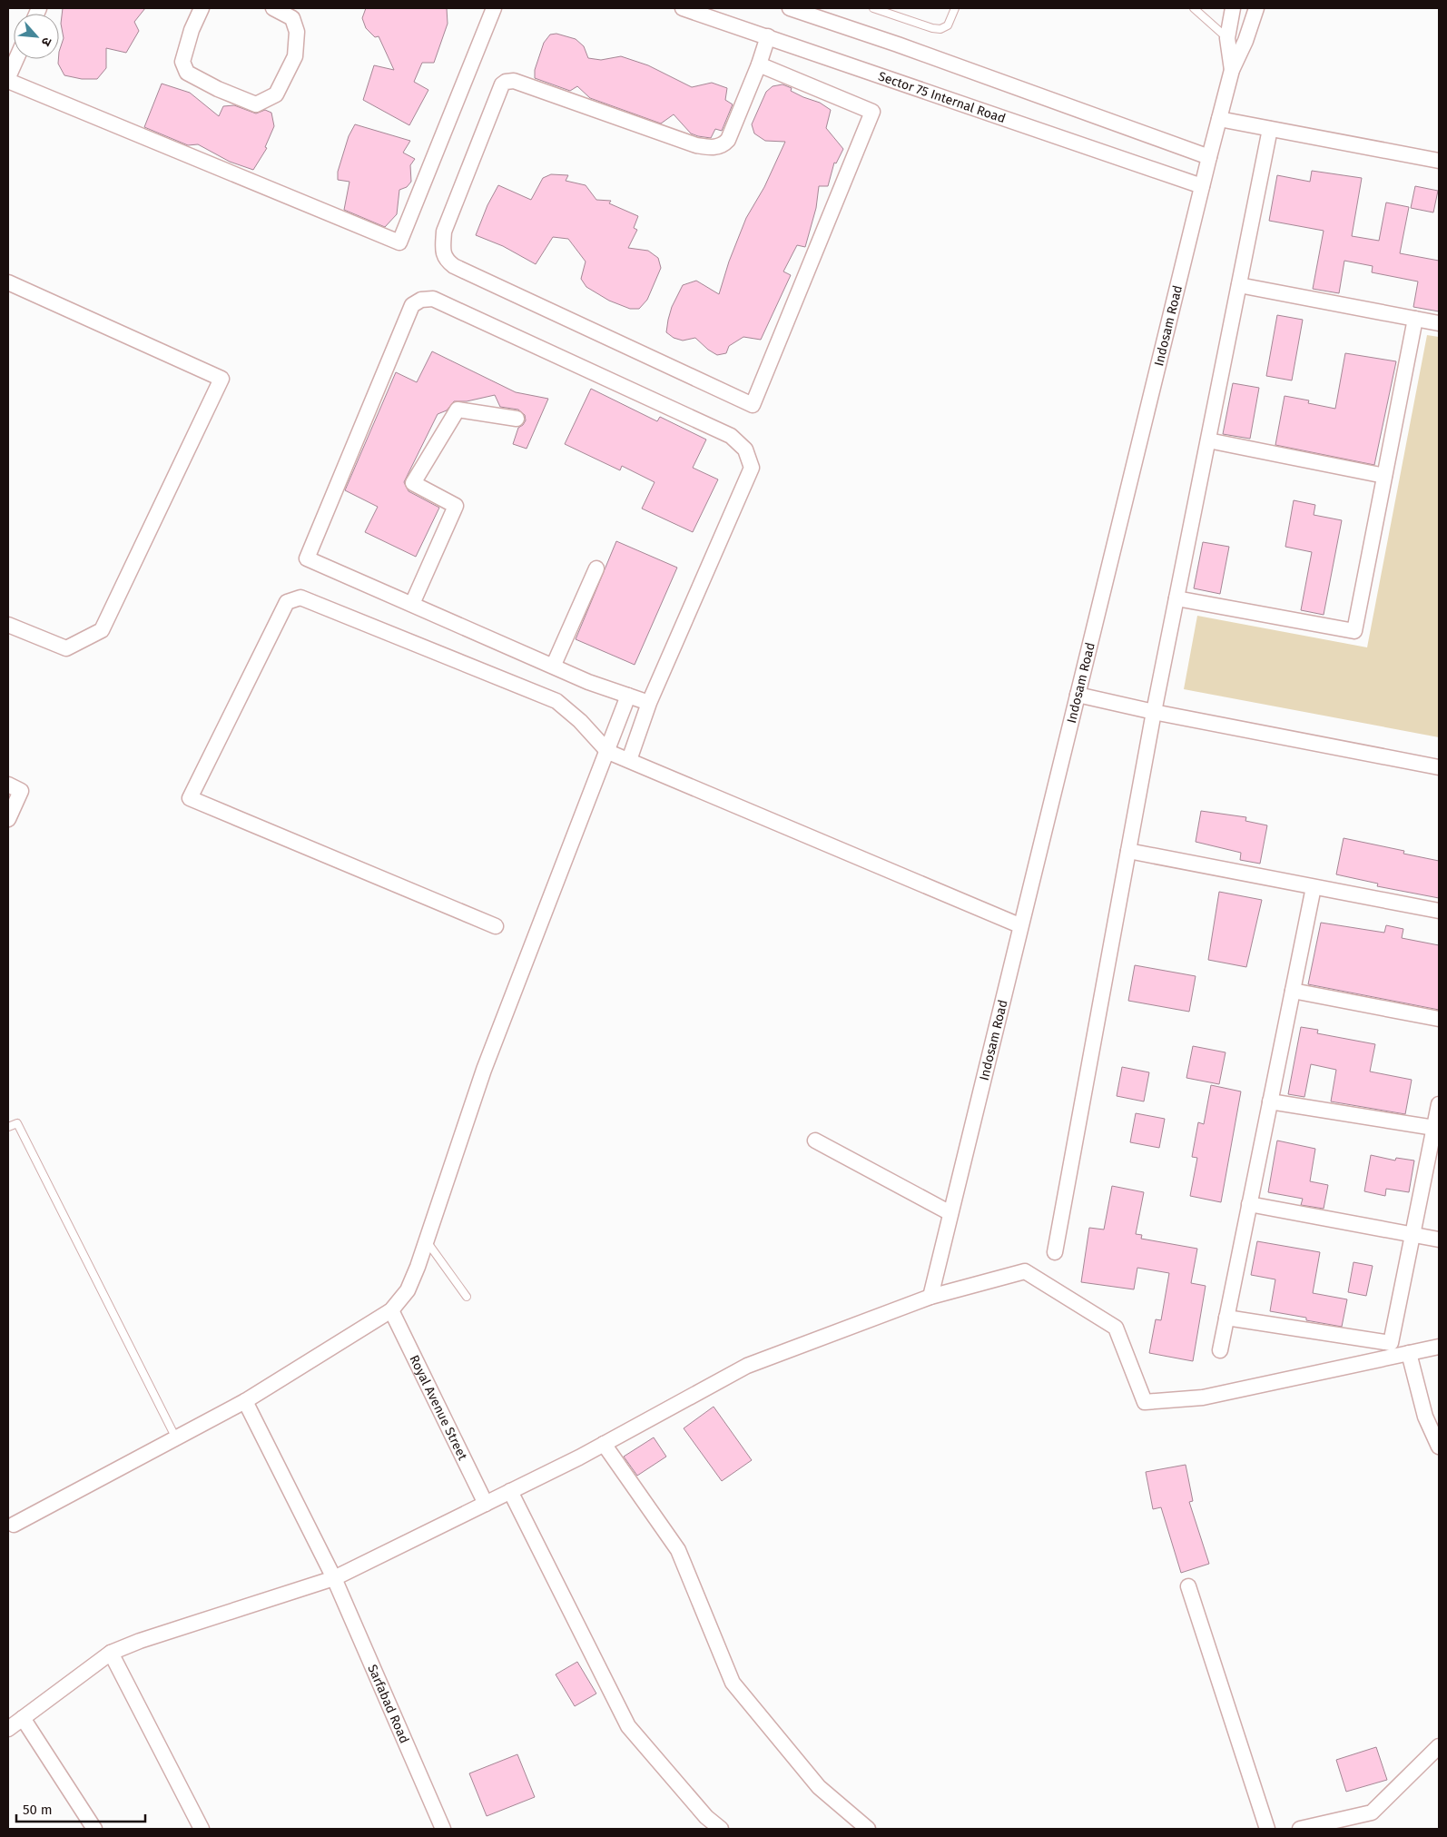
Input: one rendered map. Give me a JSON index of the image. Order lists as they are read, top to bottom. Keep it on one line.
{"streets":{"street":["Sector 75 Internal Road","Indosam Road","Royal Avenue Street","Sarfabad Road"]},"crossings":[["Sector 75 Internal Road","Indosam Road"]],"scale_bar":"50 m","north":"bottom right"}
